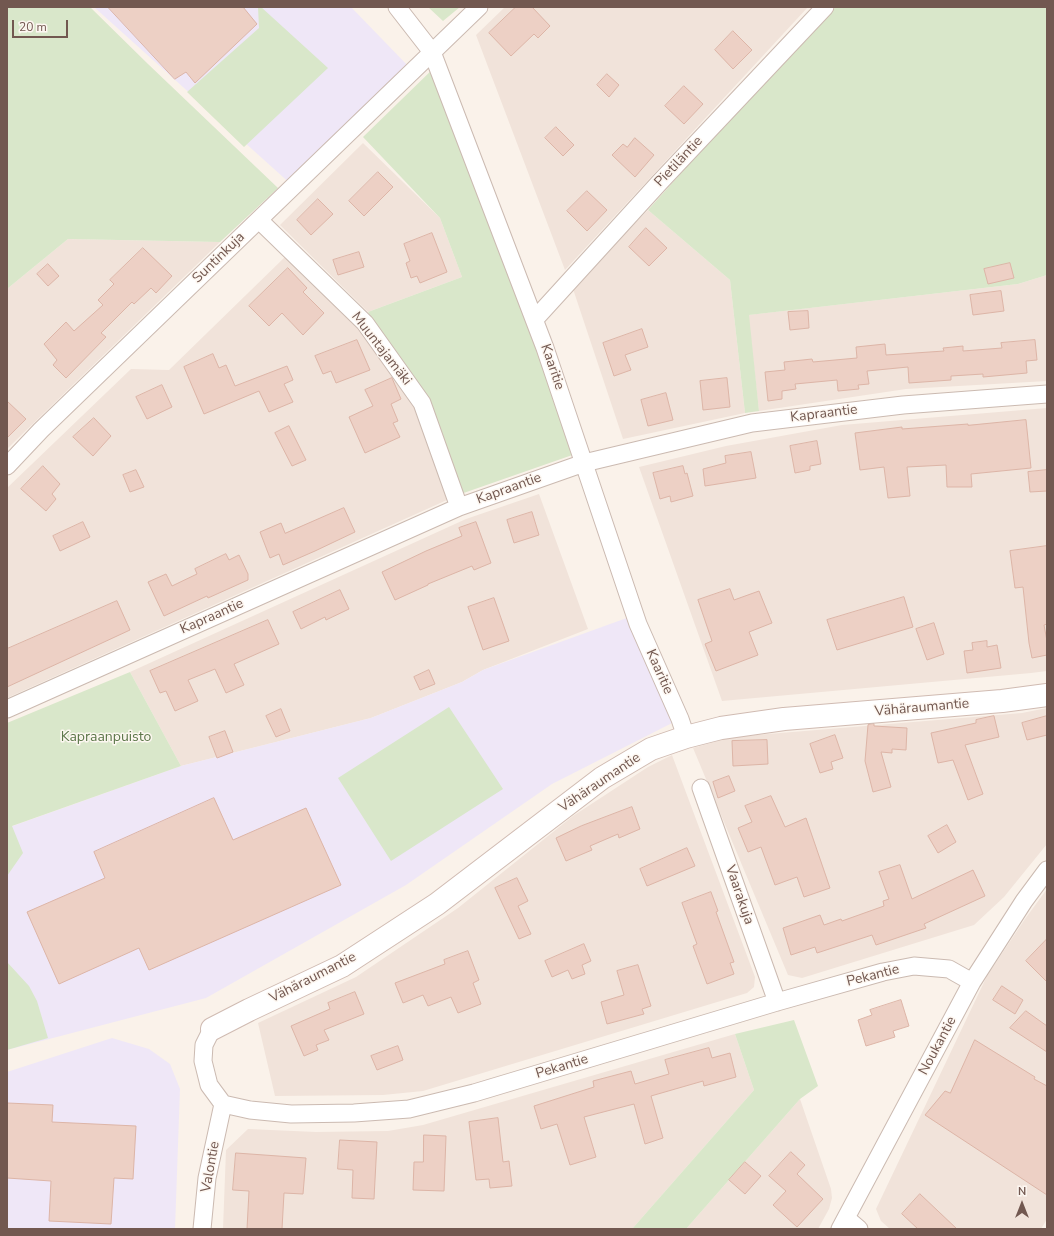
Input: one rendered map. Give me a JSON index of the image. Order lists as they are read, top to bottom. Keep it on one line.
{"streets":{"street":["Pietiläntie","Suntinkuja","Muuntajamäki","Kaaritie","Kapraantie","Vähäraumantie","Vaarakuja","Pekantie","Noukantie","Valontie"]},"crossings":[["Pietiläntie","Kaaritie"],["Suntinkuja","Muuntajamäki"],["Suntinkuja","Kaaritie"],["Muuntajamäki","Kapraantie"],["Kaaritie","Kapraantie"],["Kaaritie","Vähäraumantie"],["Vaarakuja","Pekantie"],["Pekantie","Noukantie"],["Pekantie","Valontie"]],"parks":["Kapraanpuisto"],"scale_bar":"20 m","north":"top"}
